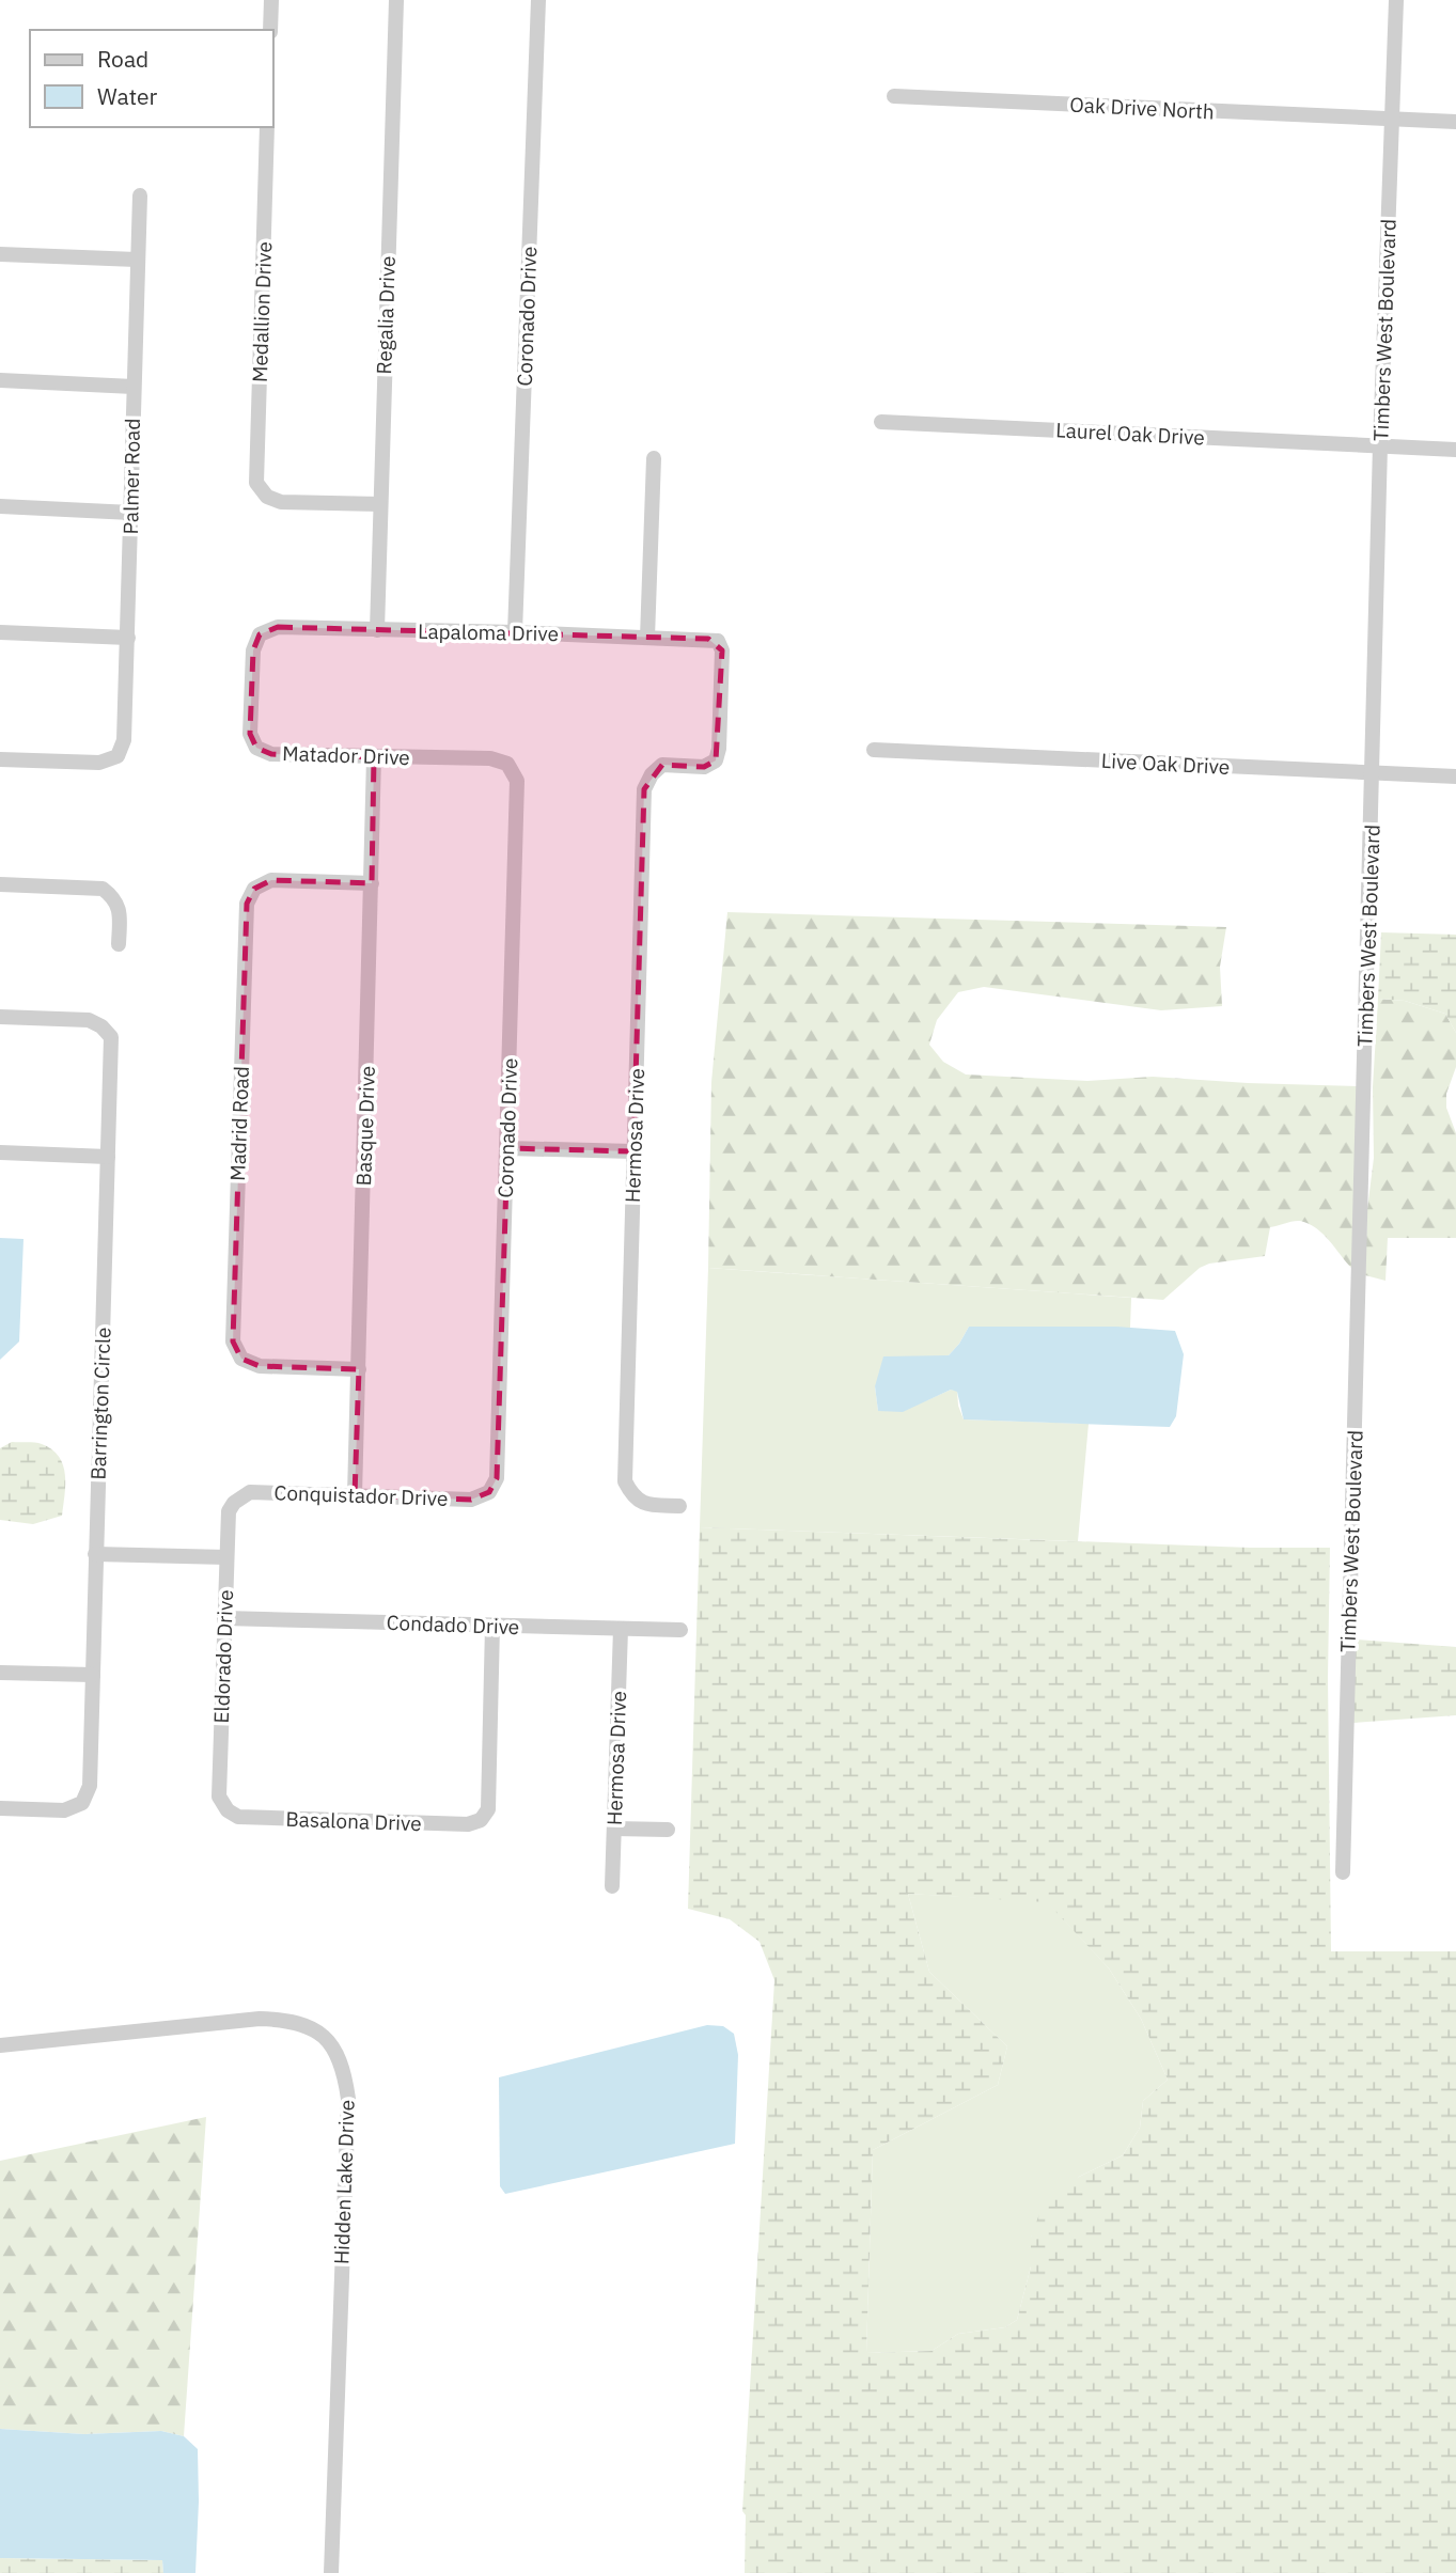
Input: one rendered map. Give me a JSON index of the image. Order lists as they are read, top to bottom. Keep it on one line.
{"streets":{"street":["Oak Drive North","Medallion Drive","Regalia Drive","Coronado Drive","Timbers West Boulevard","Laurel Oak Drive","Palmer Road","Lapaloma Drive","Matador Drive","Live Oak Drive","Madrid Road","Basque Drive","Hermosa Drive","Barrington Circle","Conquistador Drive","Condado Drive","Eldorado Drive","Basalona Drive","Hidden Lake Drive"]},"crossings":[["Oak Drive North","Timbers West Boulevard"],["Medallion Drive","Regalia Drive"],["Regalia Drive","Lapaloma Drive"],["Coronado Drive","Lapaloma Drive"],["Coronado Drive","Matador Drive"],["Coronado Drive","Conquistador Drive"],["Timbers West Boulevard","Laurel Oak Drive"],["Timbers West Boulevard","Live Oak Drive"],["Lapaloma Drive","Matador Drive"],["Lapaloma Drive","Hermosa Drive"],["Matador Drive","Basque Drive"],["Madrid Road","Basque Drive"],["Basque Drive","Conquistador Drive"],["Hermosa Drive","Condado Drive"],["Conquistador Drive","Eldorado Drive"],["Condado Drive","Eldorado Drive"],["Condado Drive","Basalona Drive"],["Eldorado Drive","Basalona Drive"]],"legend":["Road","Water"]}
